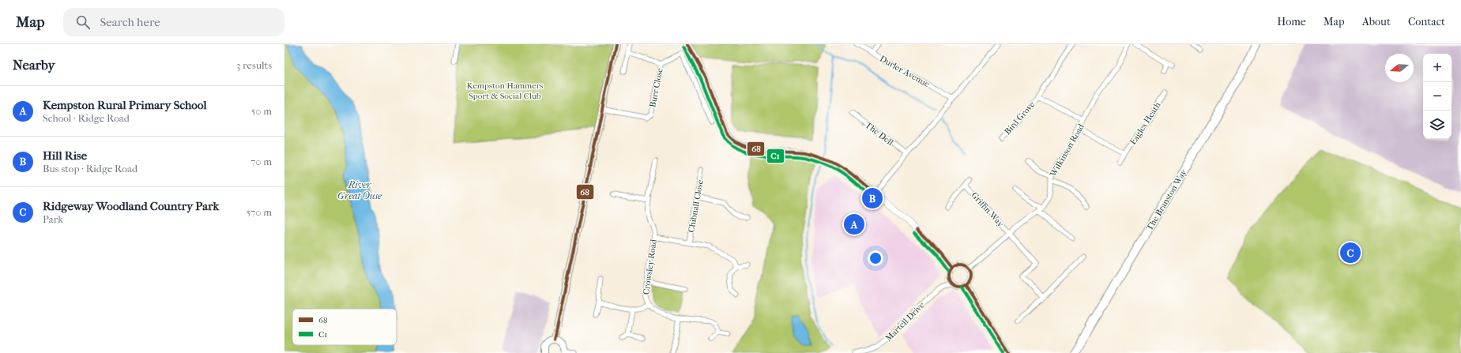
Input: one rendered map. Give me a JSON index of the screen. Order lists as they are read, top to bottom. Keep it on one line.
{"streets":{"highway":["The Branston Way"],"street":["Durler Avenue","Burr Close","Bird Grove","Eagles Heath","The Dell","Wilkinson Road","Chibnall Close","Griffin Way","Crowsley Road","Martell Drive"]},"crossings":[["Bird Grove","Wilkinson Road"],["Eagles Heath","Wilkinson Road"],["Wilkinson Road","Griffin Way"],["Wilkinson Road","Martell Drive"]],"water":["River Great Ouse"],"parks":["Kempston Hammers Sport & Social Club"],"lines":["transit line 68","transit line C1"],"legend":["68","C1"],"north":"left","page":{"header":"Map","search":"Search here","nav":["Home","Map","About","Contact"],"heading":["Nearby","3 results"],"map_buttons":["+","−"],"list":[{"mark":"A","name":"Kempston Rural Primary School","note":"School · Ridge Road","value":"50 m"},{"mark":"B","name":"Hill Rise","note":"Bus stop · Ridge Road","value":"70 m"},{"mark":"C","name":"Ridgeway Woodland Country Park","note":"Park","value":"570 m"}],"pins":["B","A","C"]}}
